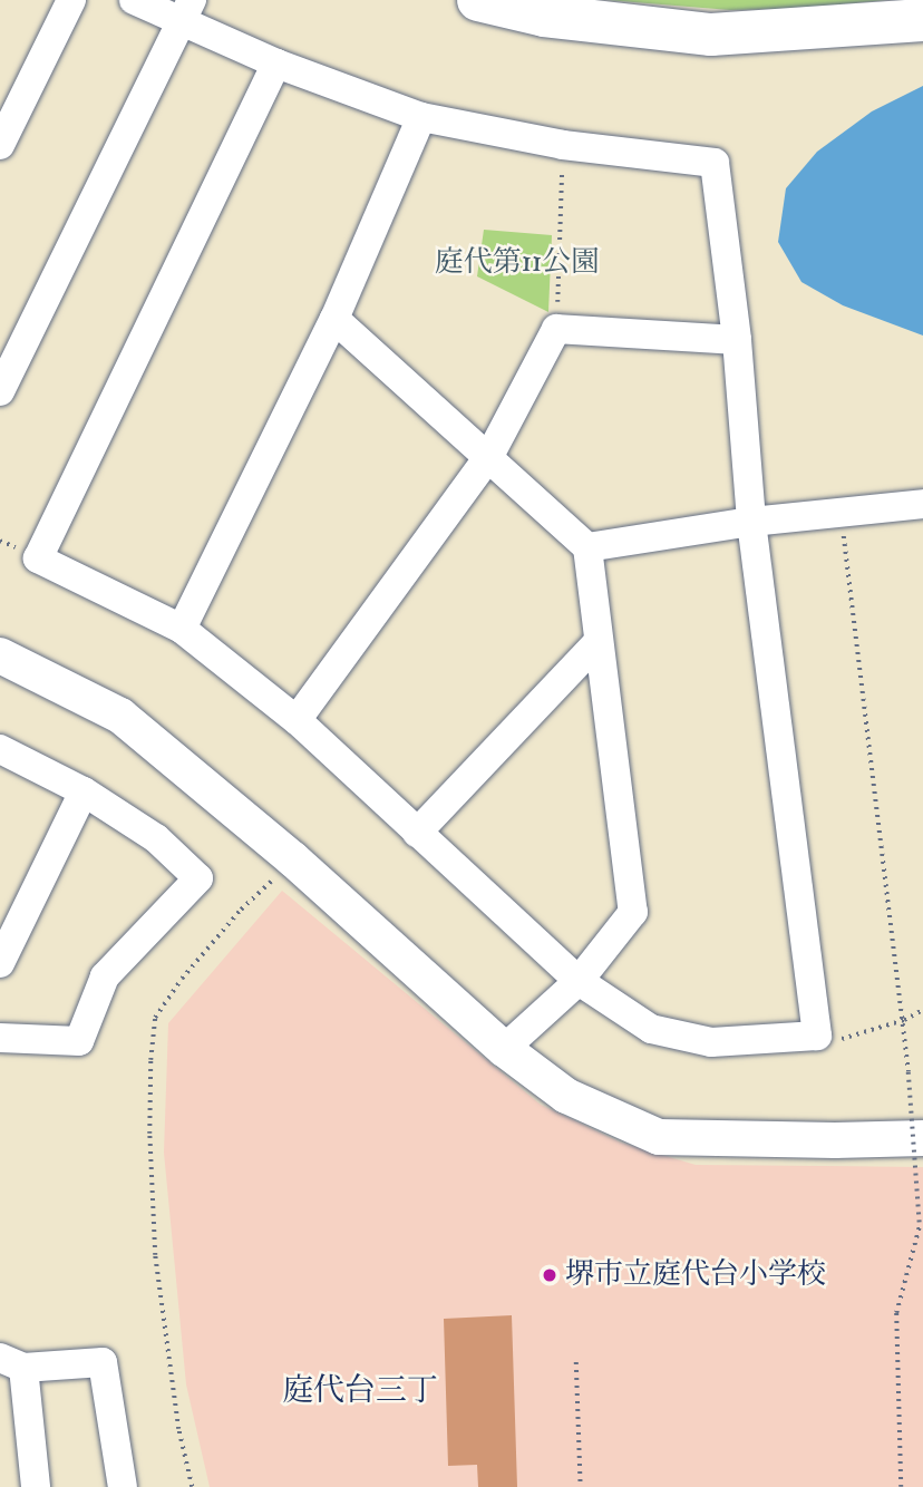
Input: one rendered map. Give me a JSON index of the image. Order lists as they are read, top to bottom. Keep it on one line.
{"districts":["庭代台三丁"],"parks":["庭代第11公園"],"places":["堺市立庭代台小学校"]}
